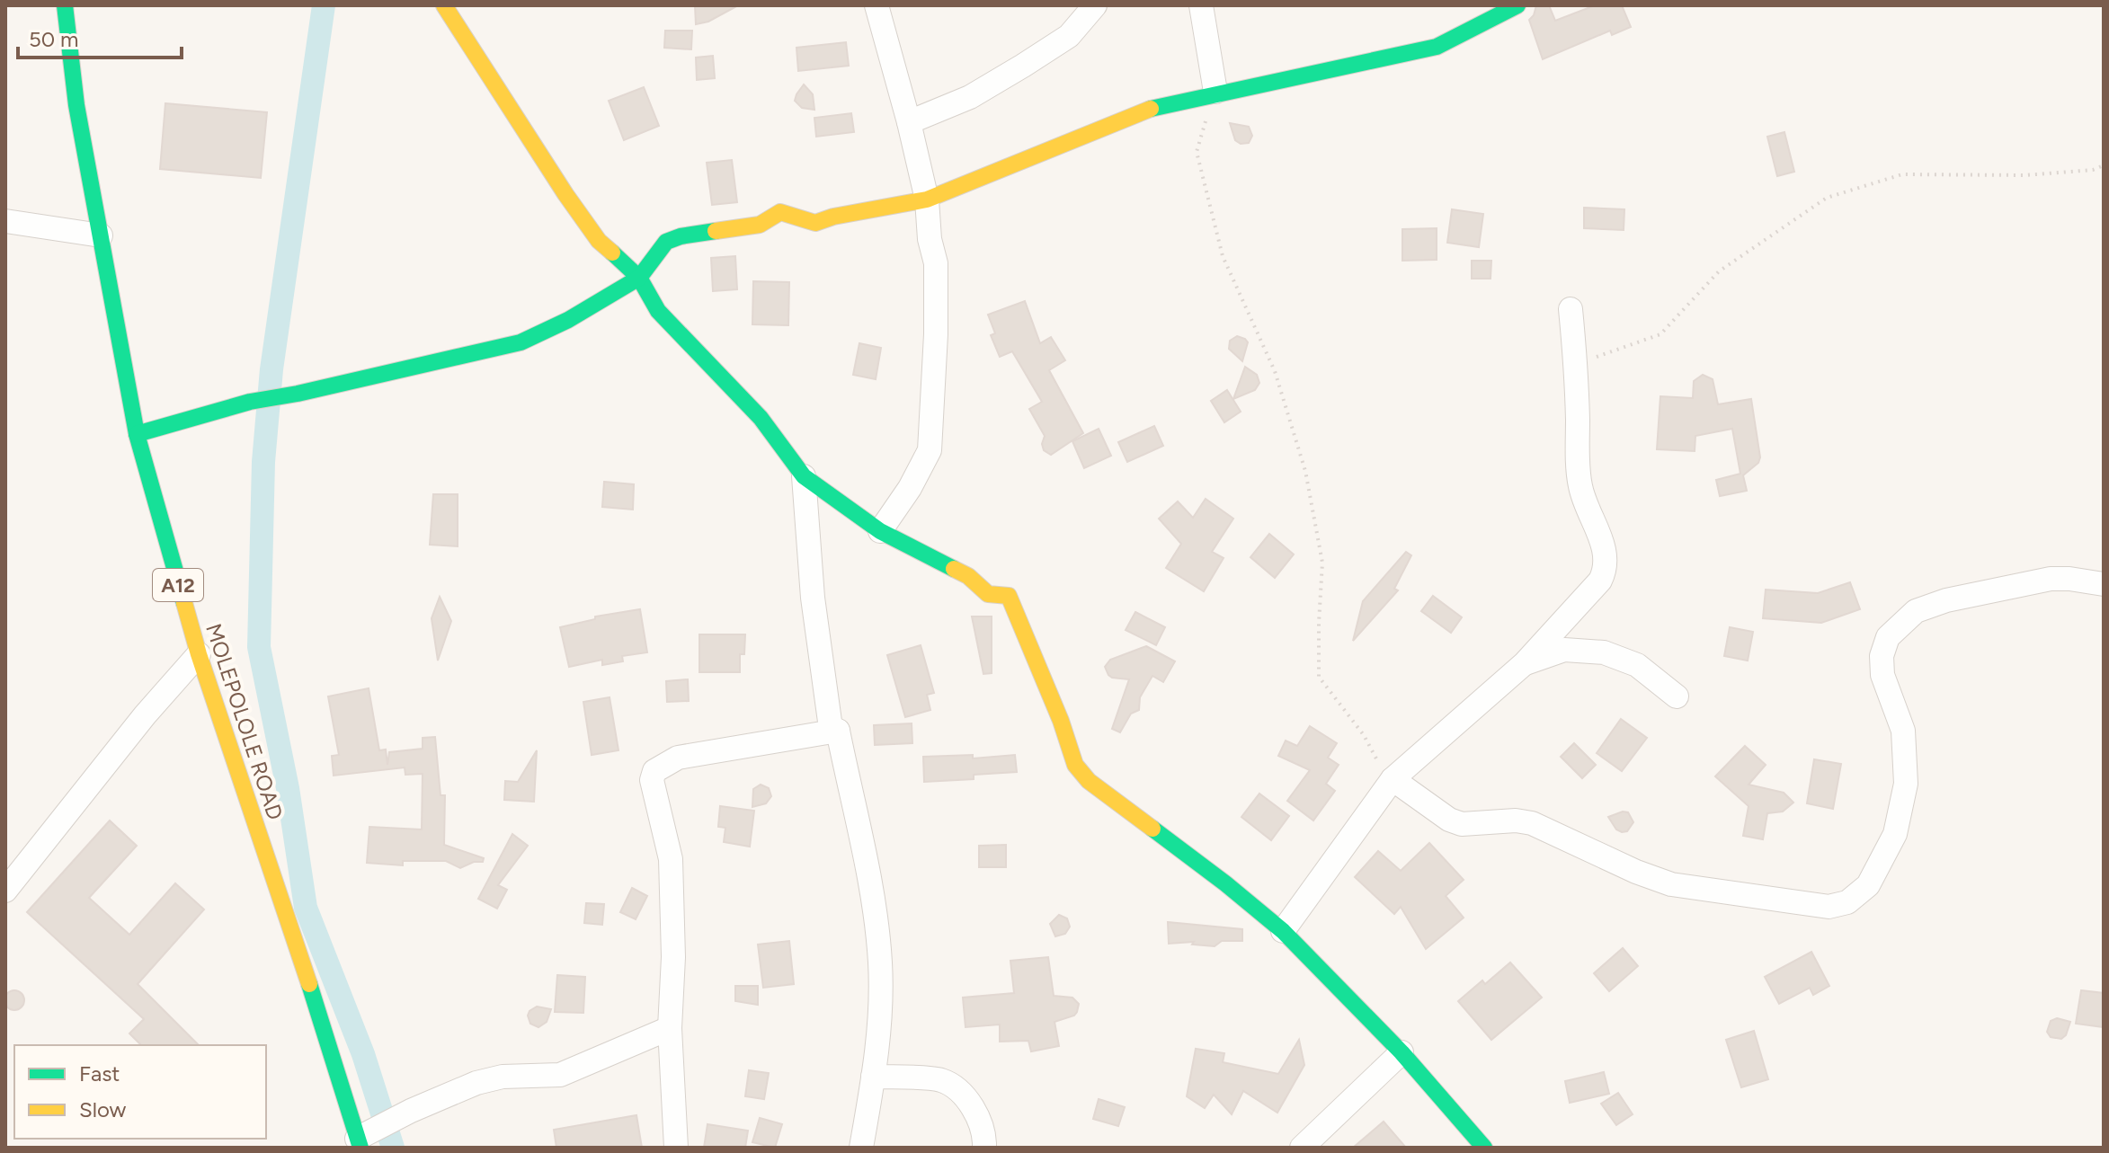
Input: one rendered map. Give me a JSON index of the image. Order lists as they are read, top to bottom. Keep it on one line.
{"streets":{"street":["A12","MOLEPOLOLE ROAD"]},"legend":["Fast","Slow"],"scale_bar":"50 m"}
